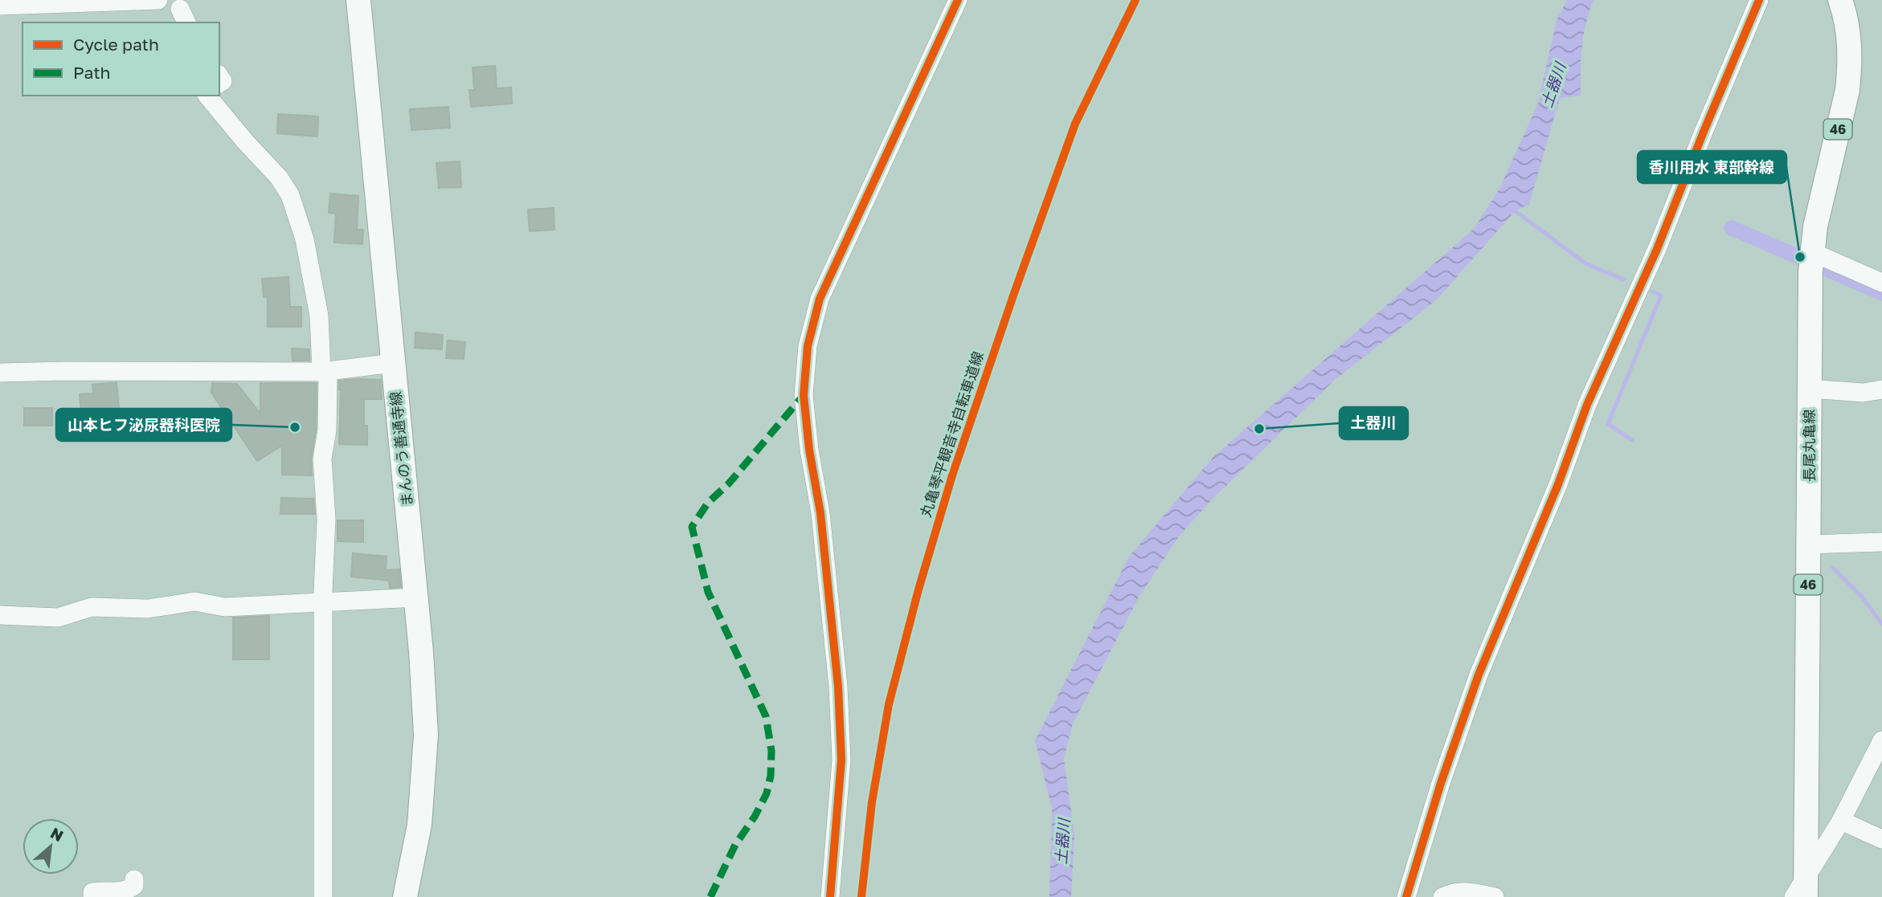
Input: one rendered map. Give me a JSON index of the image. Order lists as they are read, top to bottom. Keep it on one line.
{"streets":{"main road":["46","長尾丸亀線","まんのう善通寺線"],"cycle path":["丸亀琴平観音寺自転車道線"]},"water":["土器川"],"places":["香川用水 東部幹線","山本ヒフ泌尿器科医院","土器川"],"legend":["Cycle path","Path"],"north":"top right"}
